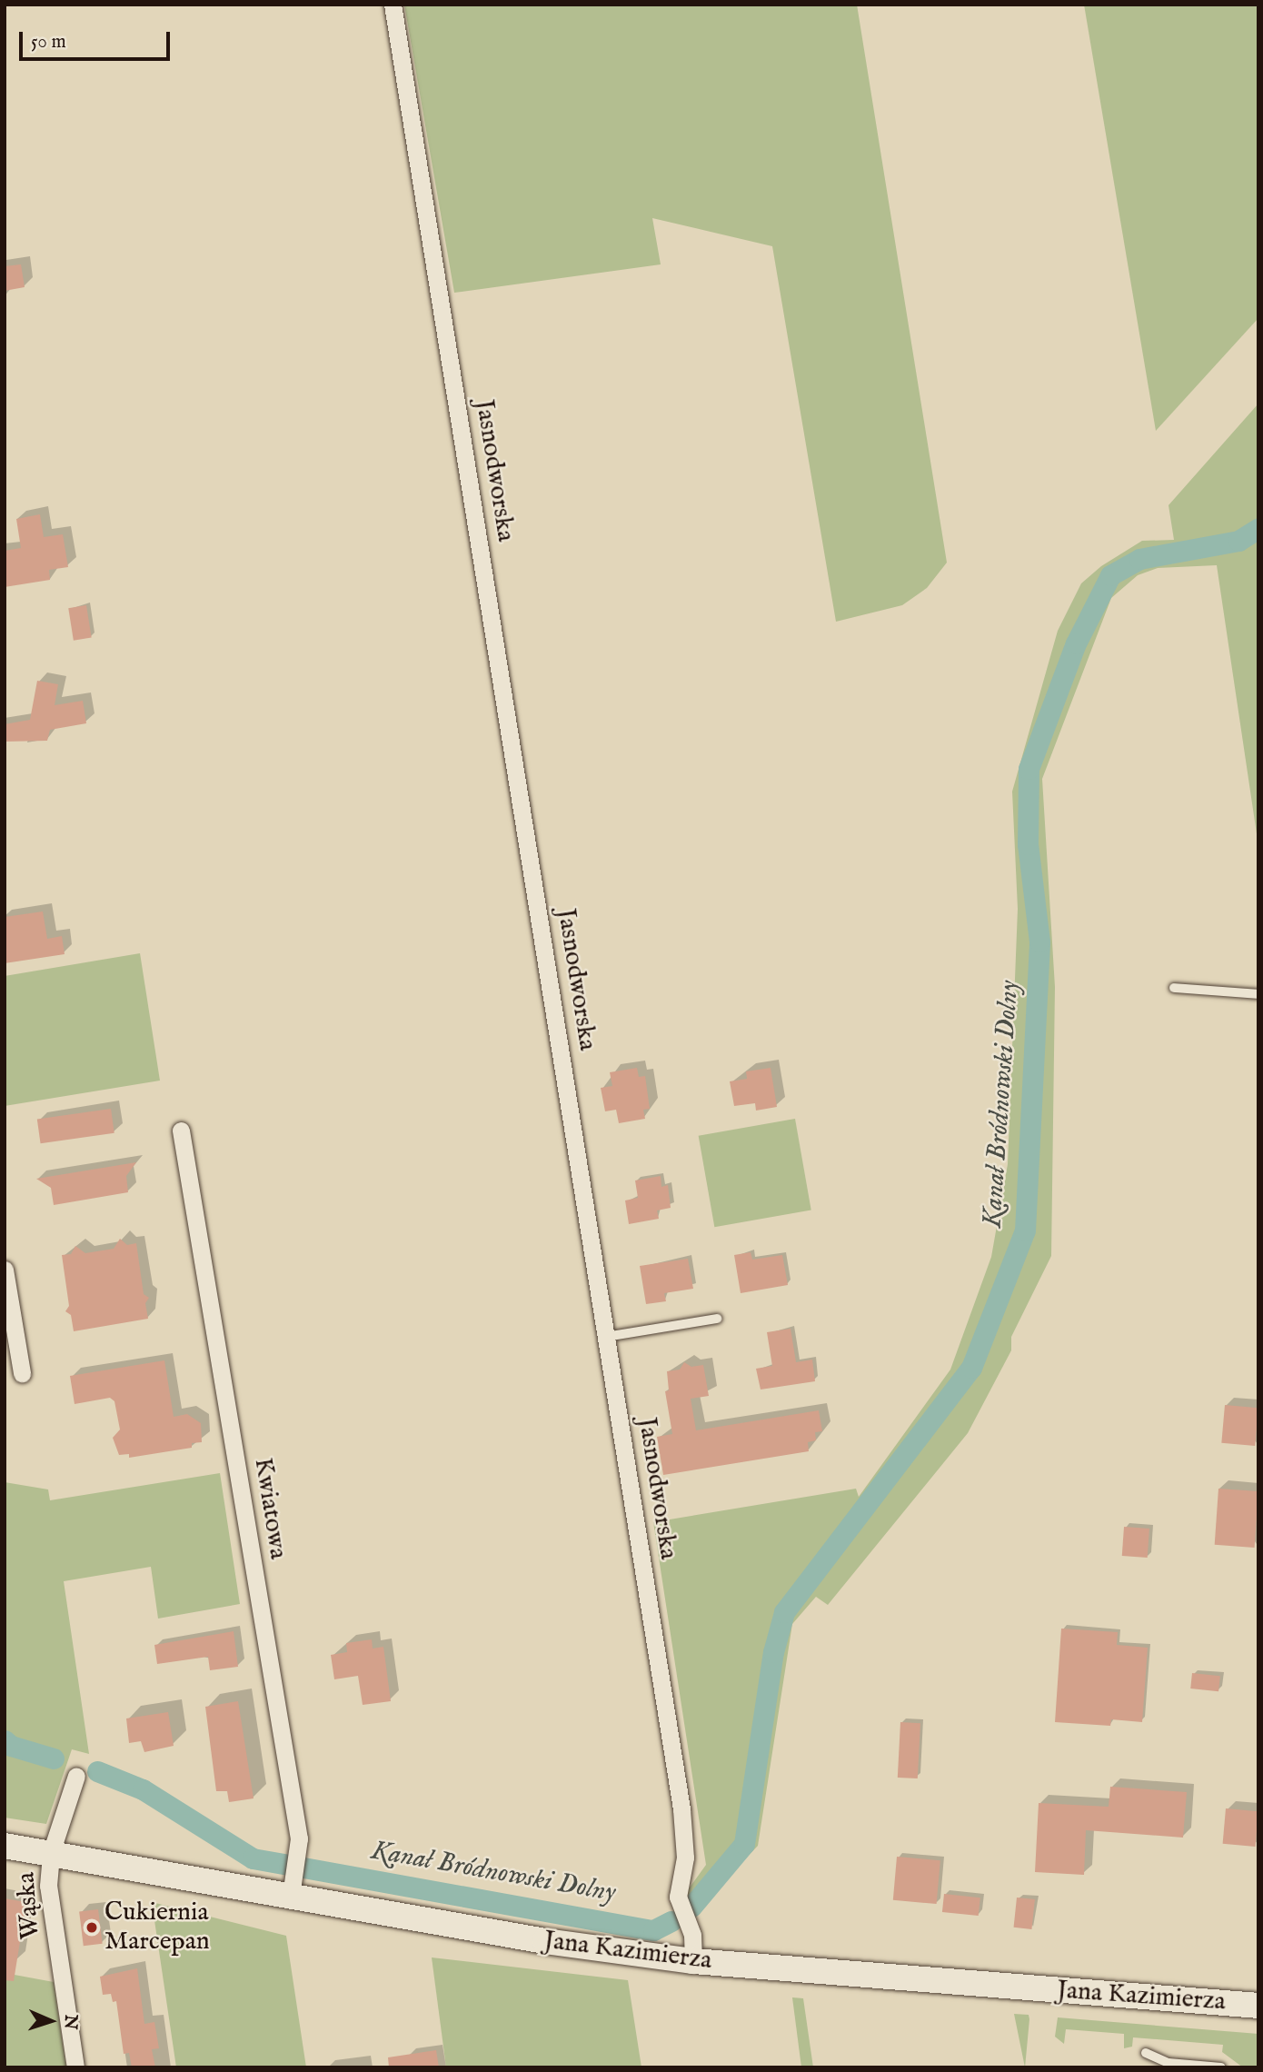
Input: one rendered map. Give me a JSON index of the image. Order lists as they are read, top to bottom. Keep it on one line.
{"streets":{"main road":["Jana Kazimierza"],"street":["Jasnodworska","Kwiatowa","Wąska"]},"crossings":[["Jasnodworska","Jana Kazimierza"],["Kwiatowa","Jana Kazimierza"],["Wąska","Jana Kazimierza"]],"water":["Kanał Bródnowski Dolny"],"places":["Cukiernia Marcepan"],"scale_bar":"50 m","north":"right"}
